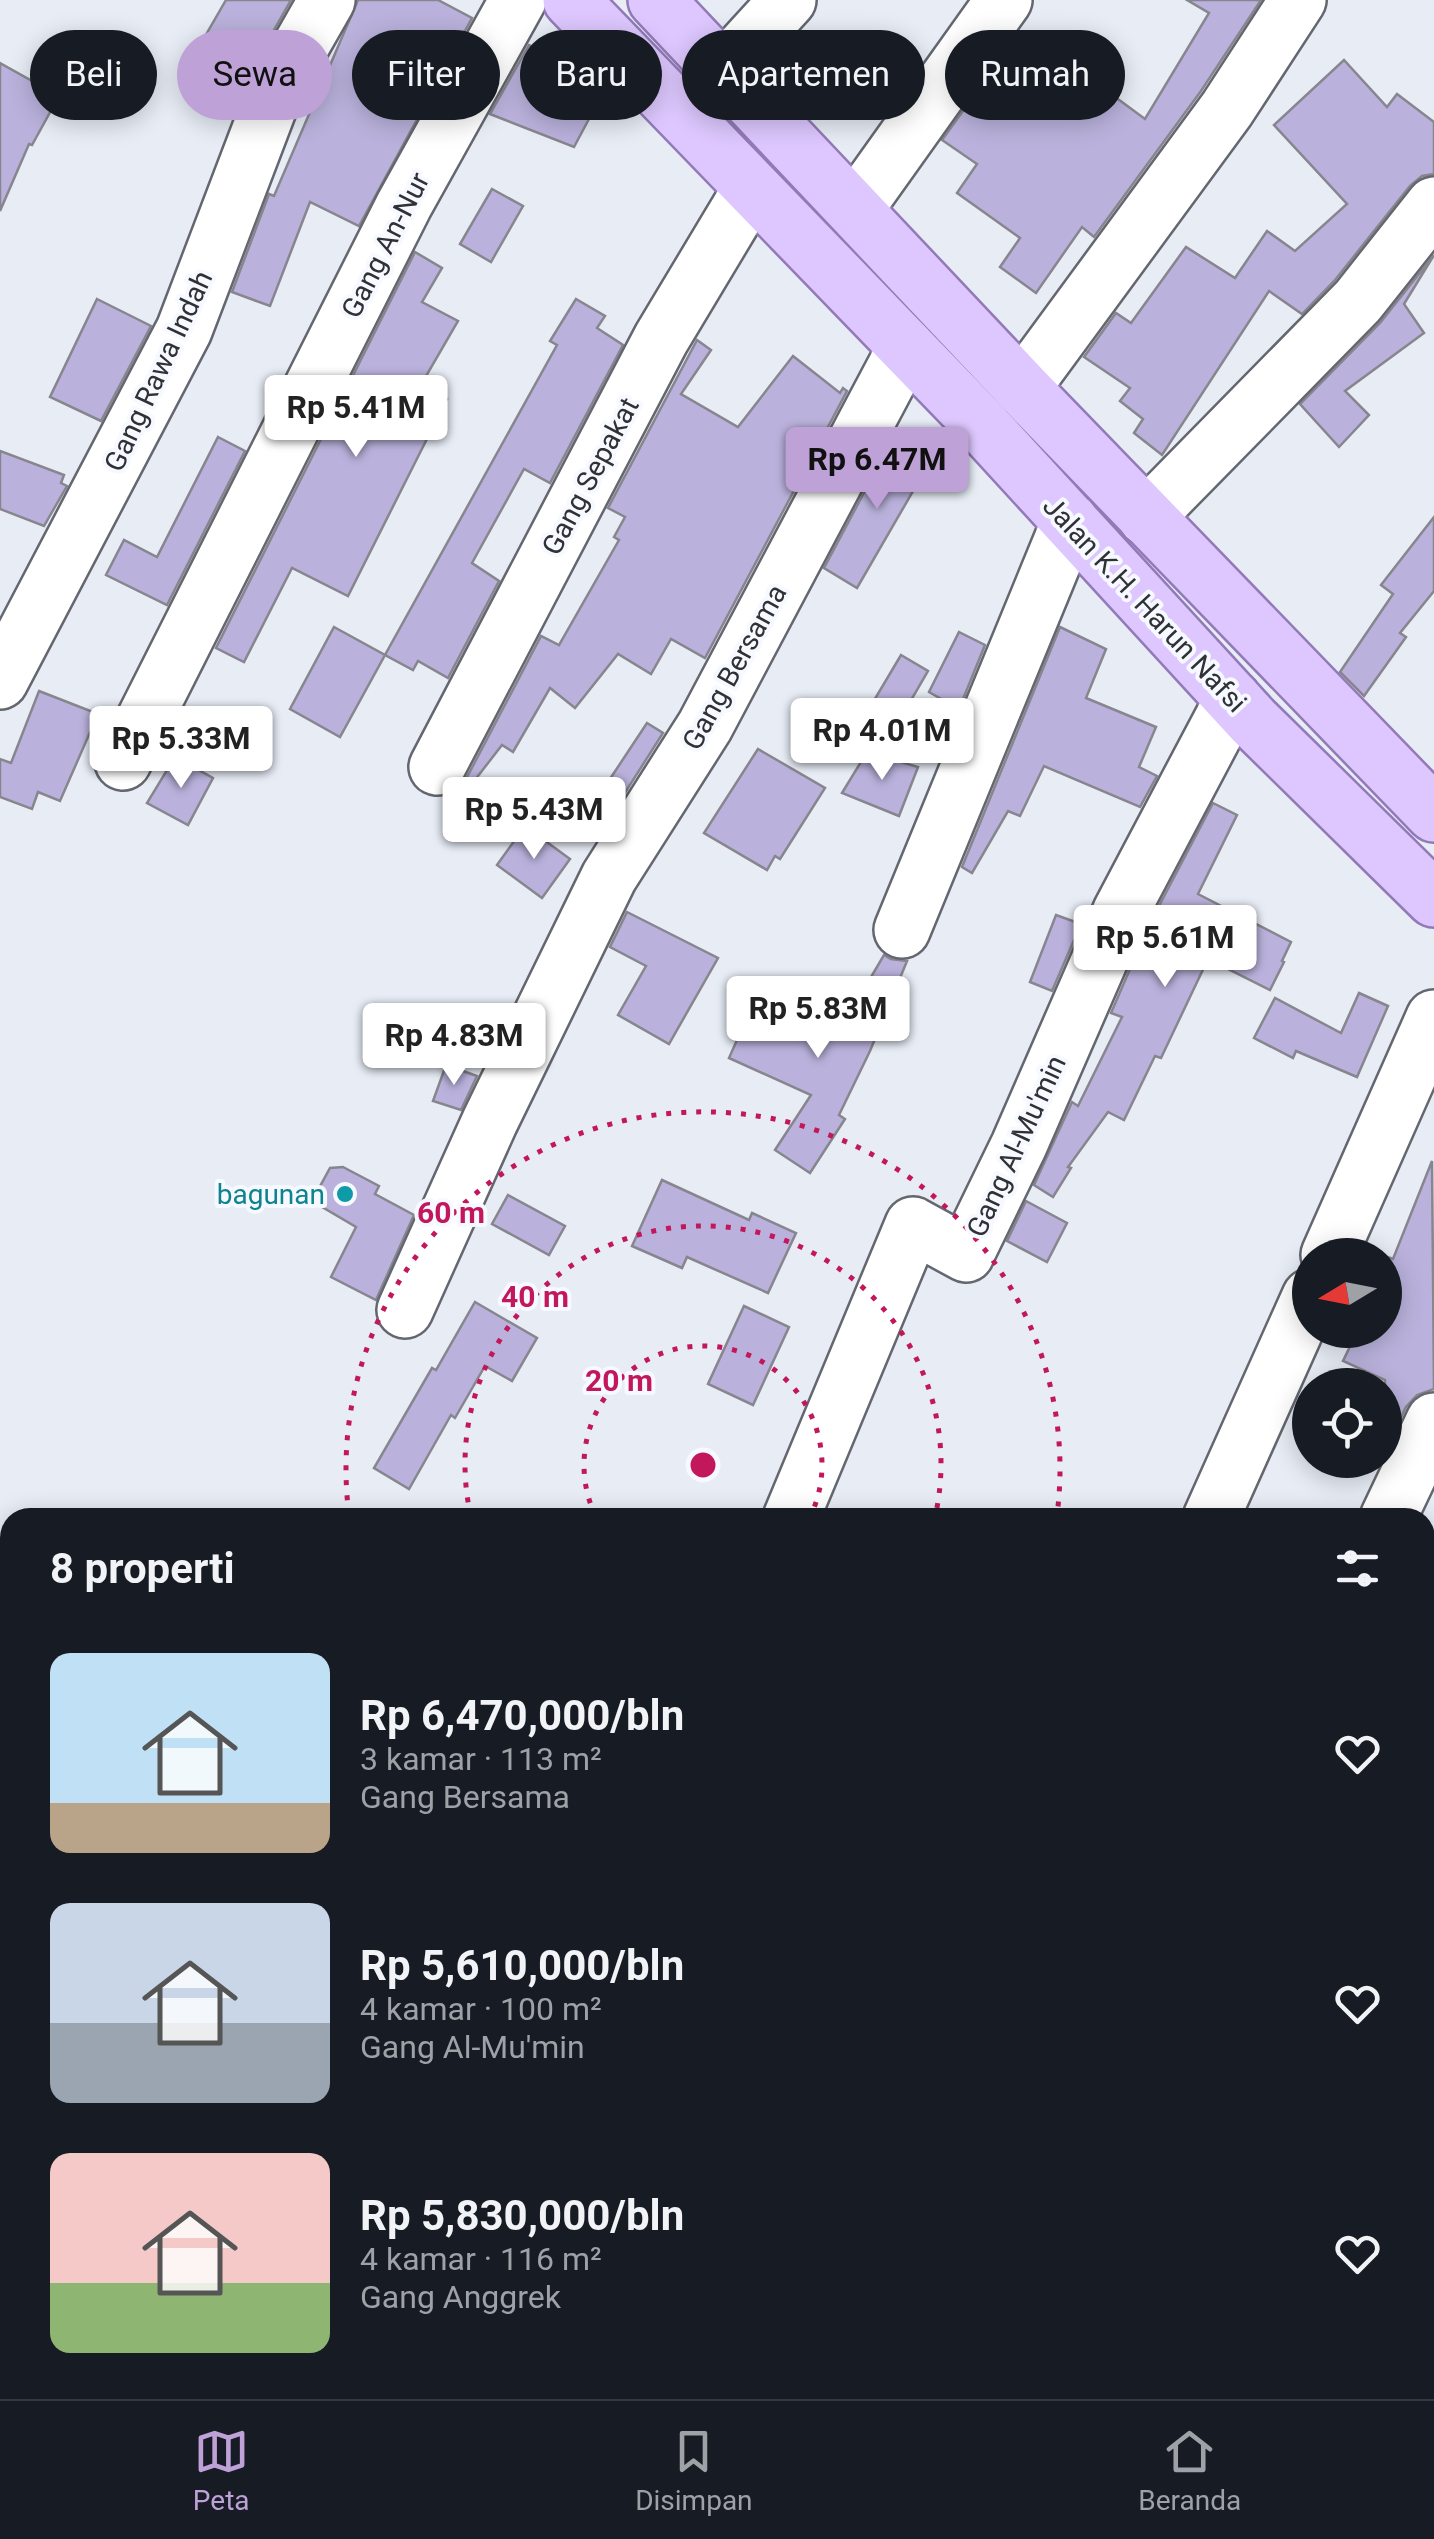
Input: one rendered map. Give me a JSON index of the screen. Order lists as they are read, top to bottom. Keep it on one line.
{"streets":{"main road":["Jalan K.H. Harun Nafsi"],"street":["Gang An-Nur","Gang Rawa Indah","Gang Sepakat","Gang Bersama","Gang Al-Mu'min"]},"crossings":[["Gang Sepakat","Jalan K.H. Harun Nafsi"],["Jalan K.H. Harun Nafsi","Gang Bersama"],["Jalan K.H. Harun Nafsi","Gang Al-Mu'min"]],"places":["bagunan"],"north":"left","page":{"chip":["Beli","Sewa","Filter","Baru","Apartemen","Rumah"],"price":["Rp 5.41M","Rp 6.47M","Rp 4.01M","Rp 5.33M","Rp 5.43M","Rp 5.61M","Rp 5.83M","Rp 4.83M"],"heading":"8 properti","list":[{"name":"Rp 6,470,000/bln","note":"3 kamar · 113 m² · Gang Bersama"},{"name":"Rp 5,610,000/bln","note":"4 kamar · 100 m² · Gang Al-Mu'min"},{"name":"Rp 5,830,000/bln","note":"4 kamar · 116 m² · Gang Anggrek"}],"tabs":["Peta","Disimpan","Beranda"]},"rings":["60 m","40 m","20 m"]}
